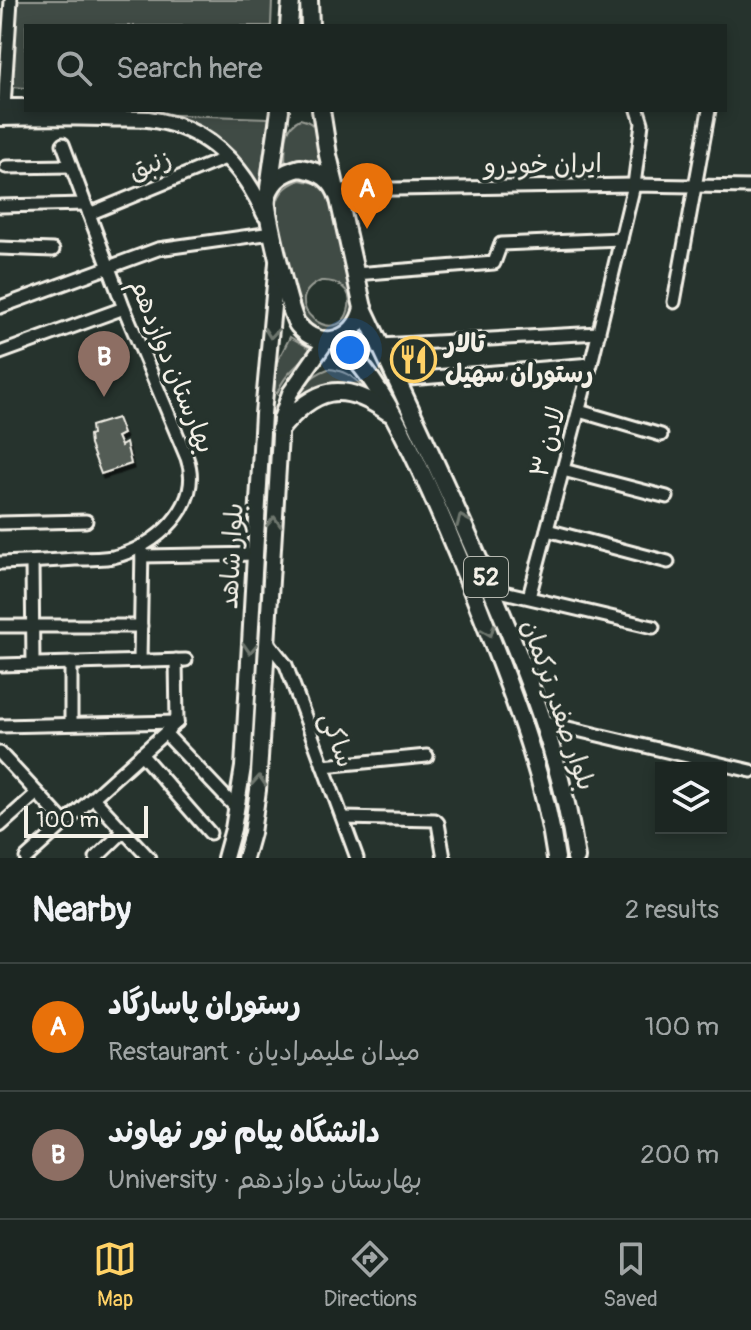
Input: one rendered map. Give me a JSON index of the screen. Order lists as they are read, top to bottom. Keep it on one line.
{"streets":{"highway":["52","بلوار صفدر ترکمان"],"main road":["بلوار شاهد"],"street":["زنبق","ایران خودرو","بهارستان دوازدهم","لادن ۳","ساکی"]},"crossings":[["زنبق","بهارستان دوازدهم"],["ایران خودرو","لادن ۳"],["ایران خودرو","52"],["بلوار شاهد","52"],["بلوار شاهد","بلوار صفدر ترکمان"],["بلوار شاهد","ساکی"],["52","بلوار صفدر ترکمان"]],"places":{"restaurant":["تالار رستوران سهیل"]},"scale_bar":"100 m","page":{"search":"Search here","pins":["A","B"],"scale":"100 m","heading":["Nearby","2 results"],"list":[{"mark":"A","name":"رستوران پاسارگاد","note":"Restaurant · میدان علیمرادیان","value":"100 m"},{"mark":"B","name":"دانشگاه پیام نور نهاوند","note":"University · بهارستان دوازدهم","value":"200 m"}],"nav":["Map","Directions","Saved"]}}
